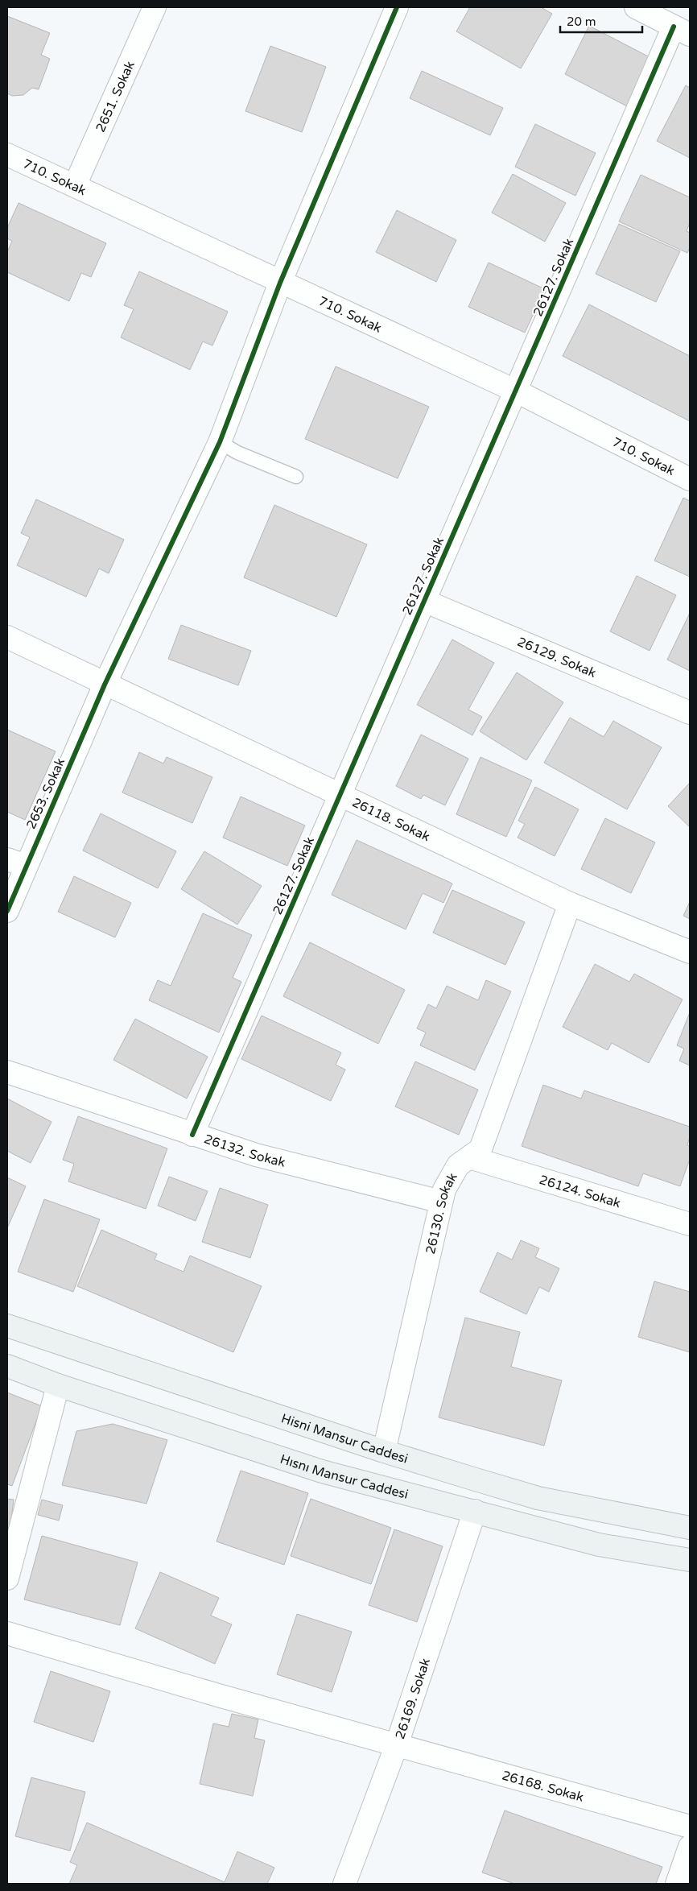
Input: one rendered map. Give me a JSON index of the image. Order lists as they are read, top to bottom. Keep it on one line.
{"streets":{"main road":["Hisni Mansur Caddesi","Hısnı Mansur Caddesi"],"street":["2651. Sokak","710. Sokak","26127. Sokak","26129. Sokak","2653. Sokak","26118. Sokak","26132. Sokak","26124. Sokak","26130. Sokak","26169. Sokak","26168. Sokak"]},"crossings":[["2651. Sokak","710. Sokak"],["710. Sokak","26127. Sokak"],["710. Sokak","2653. Sokak"],["26127. Sokak","26129. Sokak"],["26127. Sokak","26118. Sokak"],["26127. Sokak","26132. Sokak"],["2653. Sokak","26118. Sokak"],["26118. Sokak","26130. Sokak"],["26132. Sokak","26130. Sokak"],["26124. Sokak","26130. Sokak"],["26130. Sokak","Hisni Mansur Caddesi"],["Hısnı Mansur Caddesi","26169. Sokak"],["26169. Sokak","26168. Sokak"]],"scale_bar":"20 m"}
